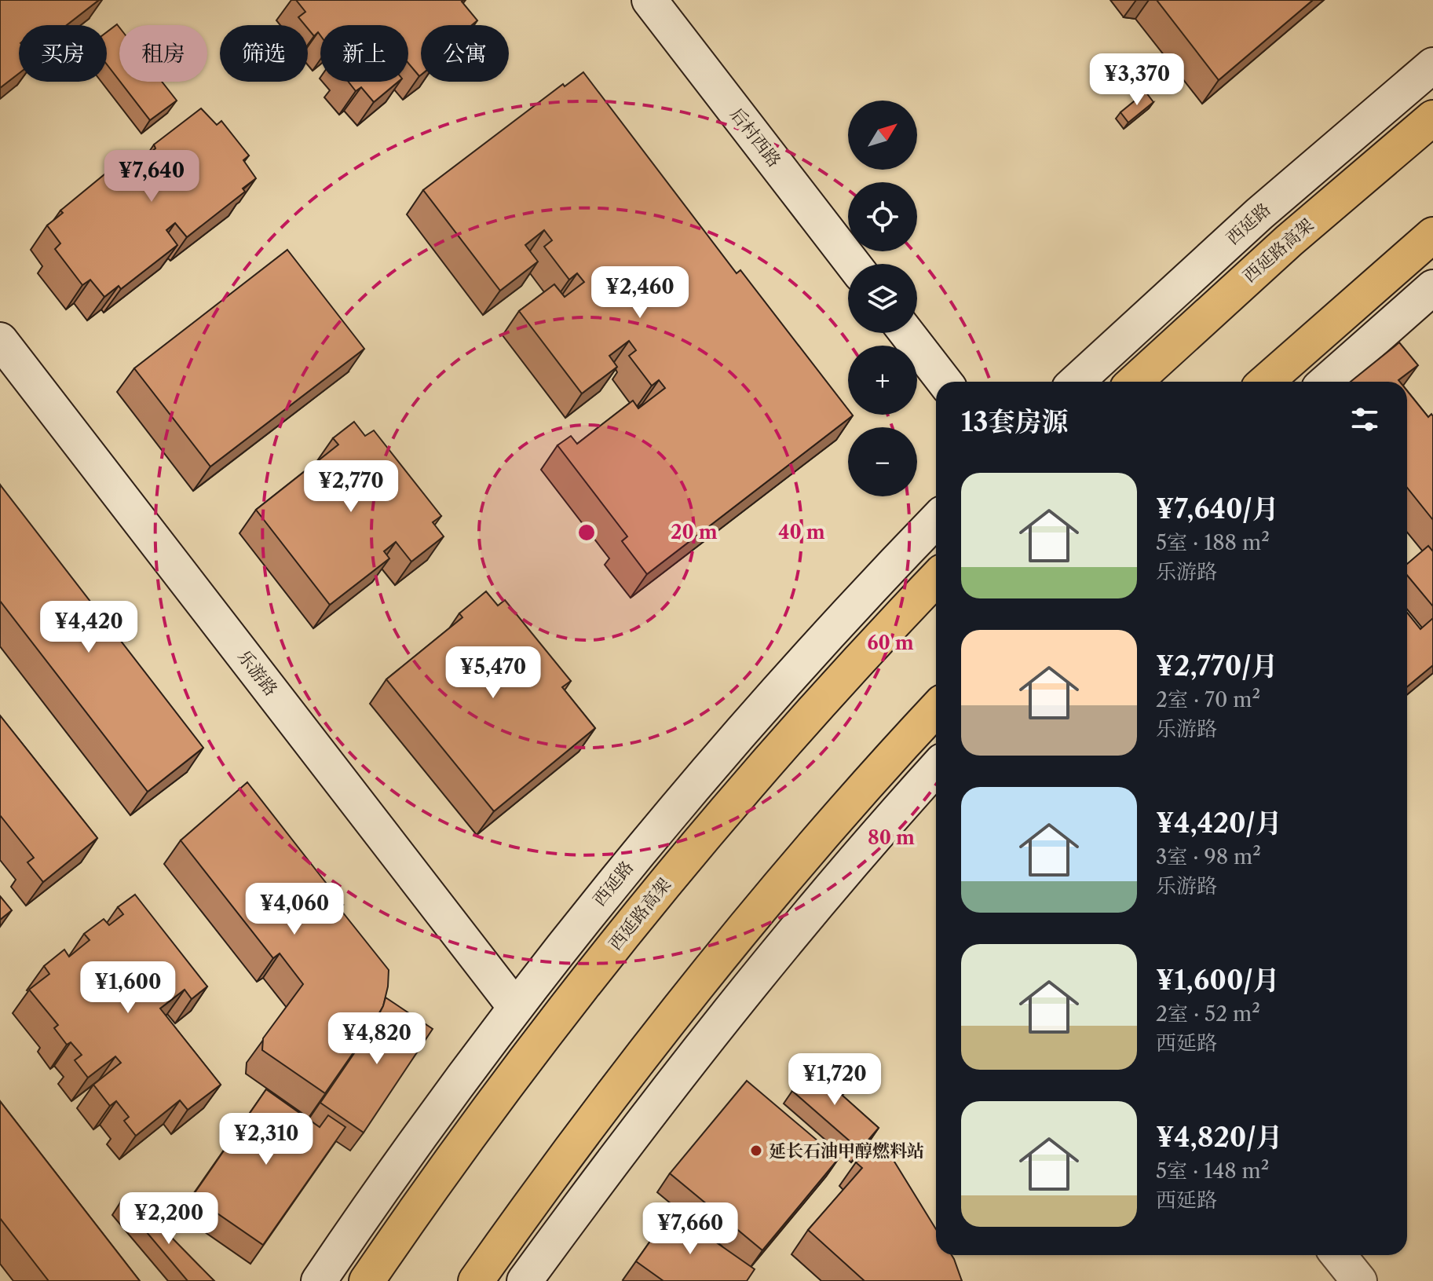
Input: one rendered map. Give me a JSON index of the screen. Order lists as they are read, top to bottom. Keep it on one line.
{"streets":{"highway":["西延路高架"],"main road":["后村西路","西延路","乐游路"]},"crossings":[["西延路","乐游路"]],"places":["延长石油甲醇燃料站"],"north":"top right","page":{"chip":["买房","租房","筛选","新上","公寓"],"price":["¥3,370","¥7,640","¥2,460","¥2,770","¥4,420","¥5,470","¥4,060","¥1,600","¥4,820","¥1,720","¥2,310","¥2,200","¥7,660"],"map_buttons":["+","−"],"heading":"13套房源","list":[{"name":"¥7,640/月","note":"5室 · 188 m² · 乐游路"},{"name":"¥2,770/月","note":"2室 · 70 m² · 乐游路"},{"name":"¥4,420/月","note":"3室 · 98 m² · 乐游路"},{"name":"¥1,600/月","note":"2室 · 52 m² · 西延路"},{"name":"¥4,820/月","note":"5室 · 148 m² · 西延路"}]},"rings":["20 m","40 m","60 m","80 m"]}
